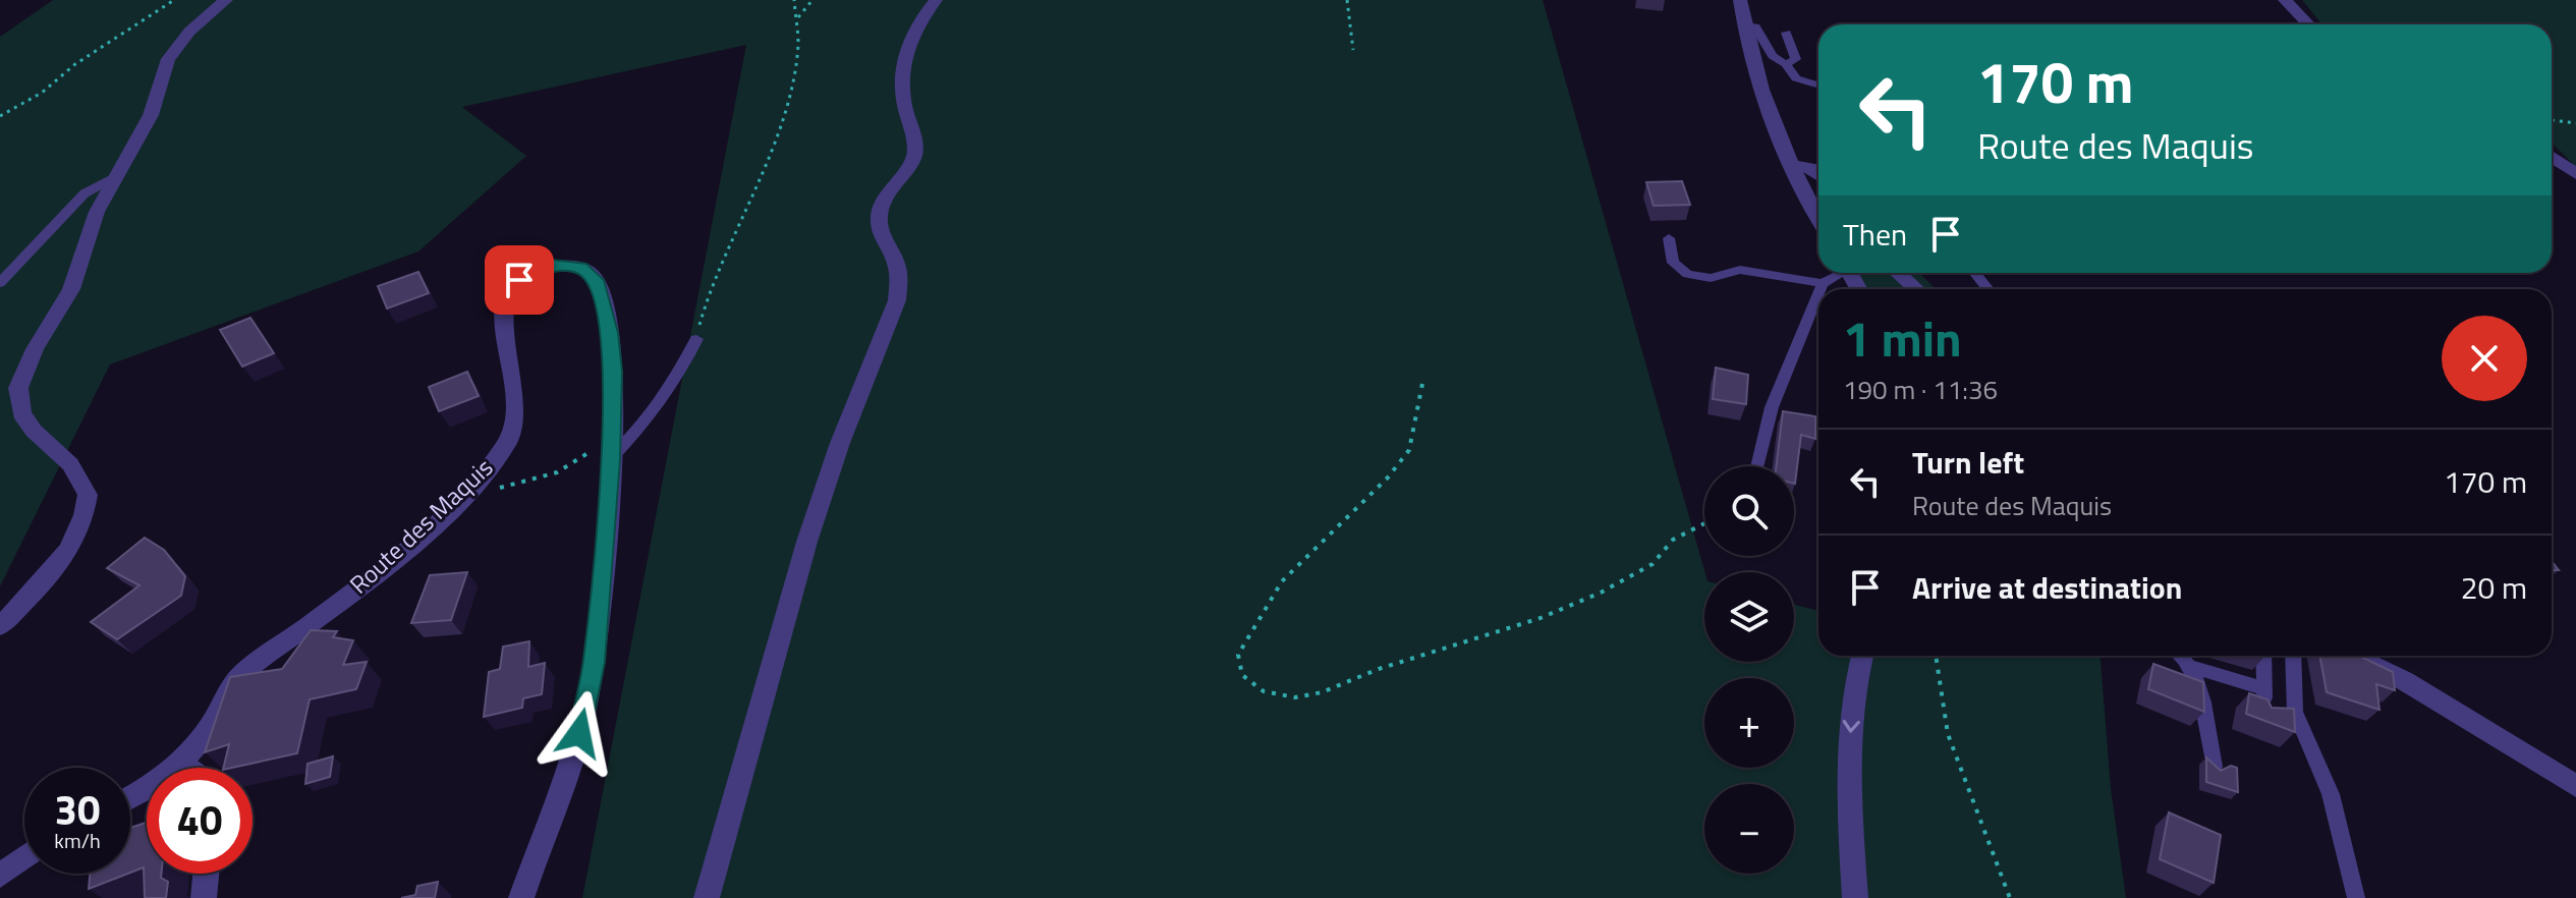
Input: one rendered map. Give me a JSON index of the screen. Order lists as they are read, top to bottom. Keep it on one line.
{"streets":{"street":["Route des Maquis"]},"page":{"turn":["170 m","Route des Maquis"],"then":"Then","heading":["1 min","190 m · 11:36"],"list":[{"name":"Turn left","note":"Route des Maquis","value":"170 m"},{"name":"Arrive at destination","value":"20 m"}],"map_buttons":["+","−"],"speed":"30 km/h","limit":"40"}}
